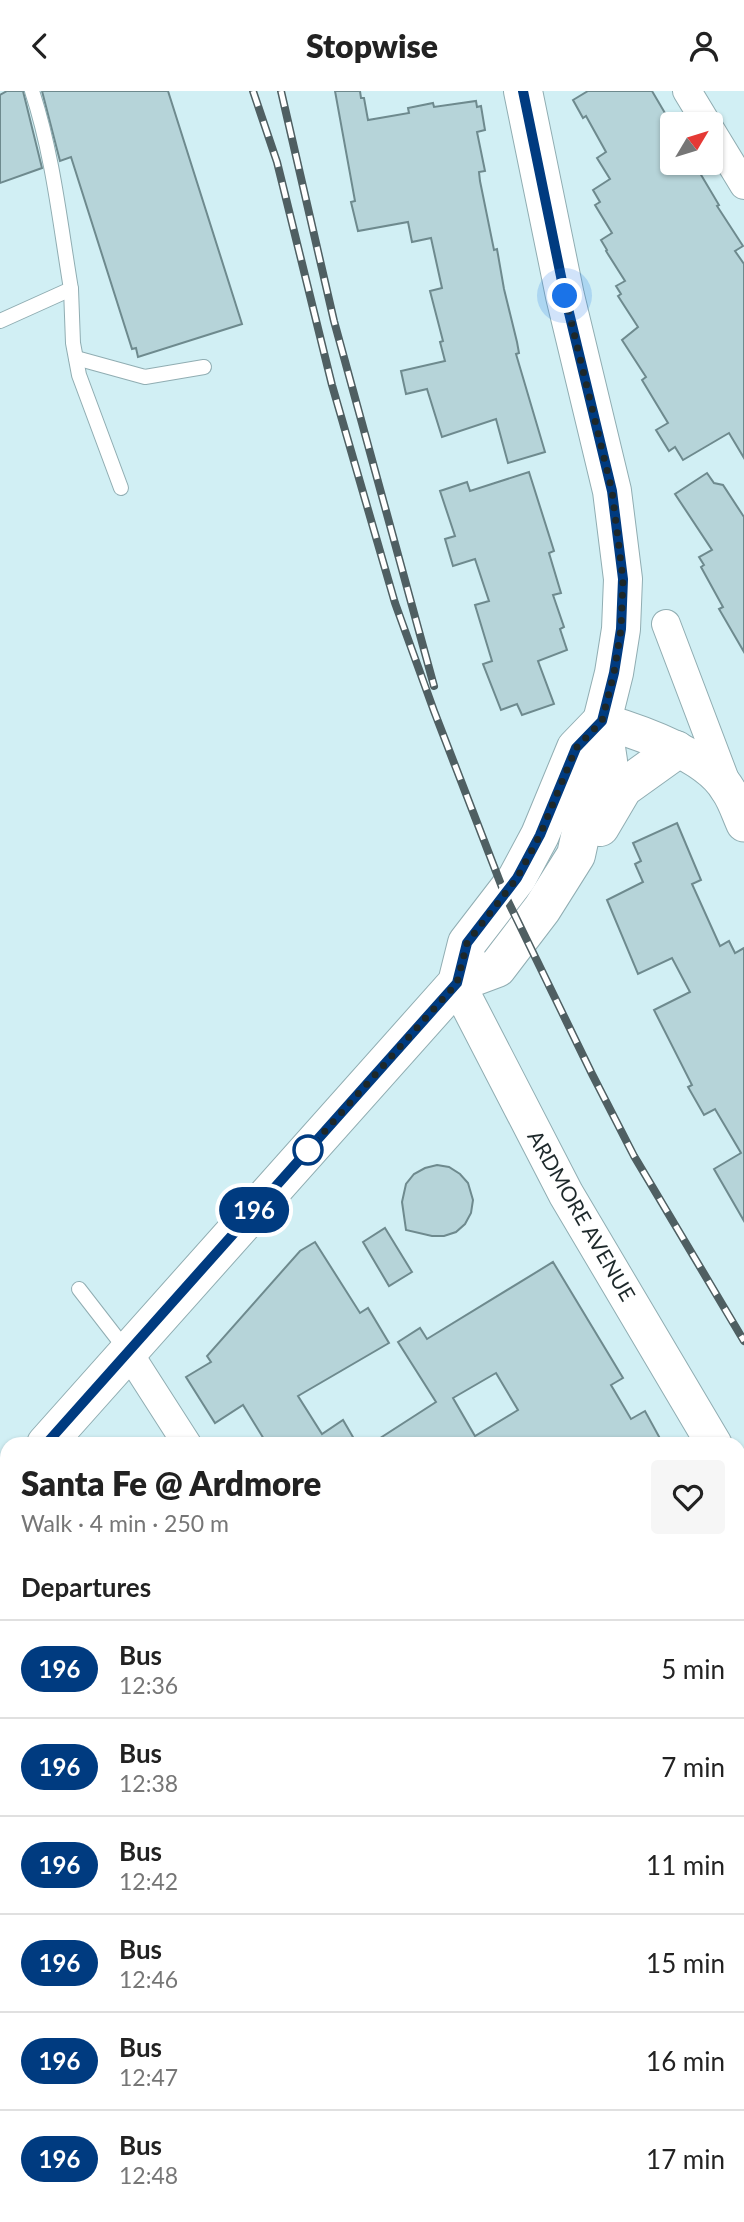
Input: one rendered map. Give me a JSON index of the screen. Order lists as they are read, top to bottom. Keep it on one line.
{"streets":{"street":["ARDMORE AVENUE"]},"lines":["bus line 196"],"north":"top right","page":{"header":"Stopwise","on_map":"196","heading":[["Santa Fe @ Ardmore","Walk · 4 min · 250 m"],"Departures"],"list":[{"mark":"196","name":"Bus","note":"12:36","value":"5 min"},{"mark":"196","name":"Bus","note":"12:38","value":"7 min"},{"mark":"196","name":"Bus","note":"12:42","value":"11 min"},{"mark":"196","name":"Bus","note":"12:46","value":"15 min"},{"mark":"196","name":"Bus","note":"12:47","value":"16 min"},{"mark":"196","name":"Bus","note":"12:48","value":"17 min"}]}}
